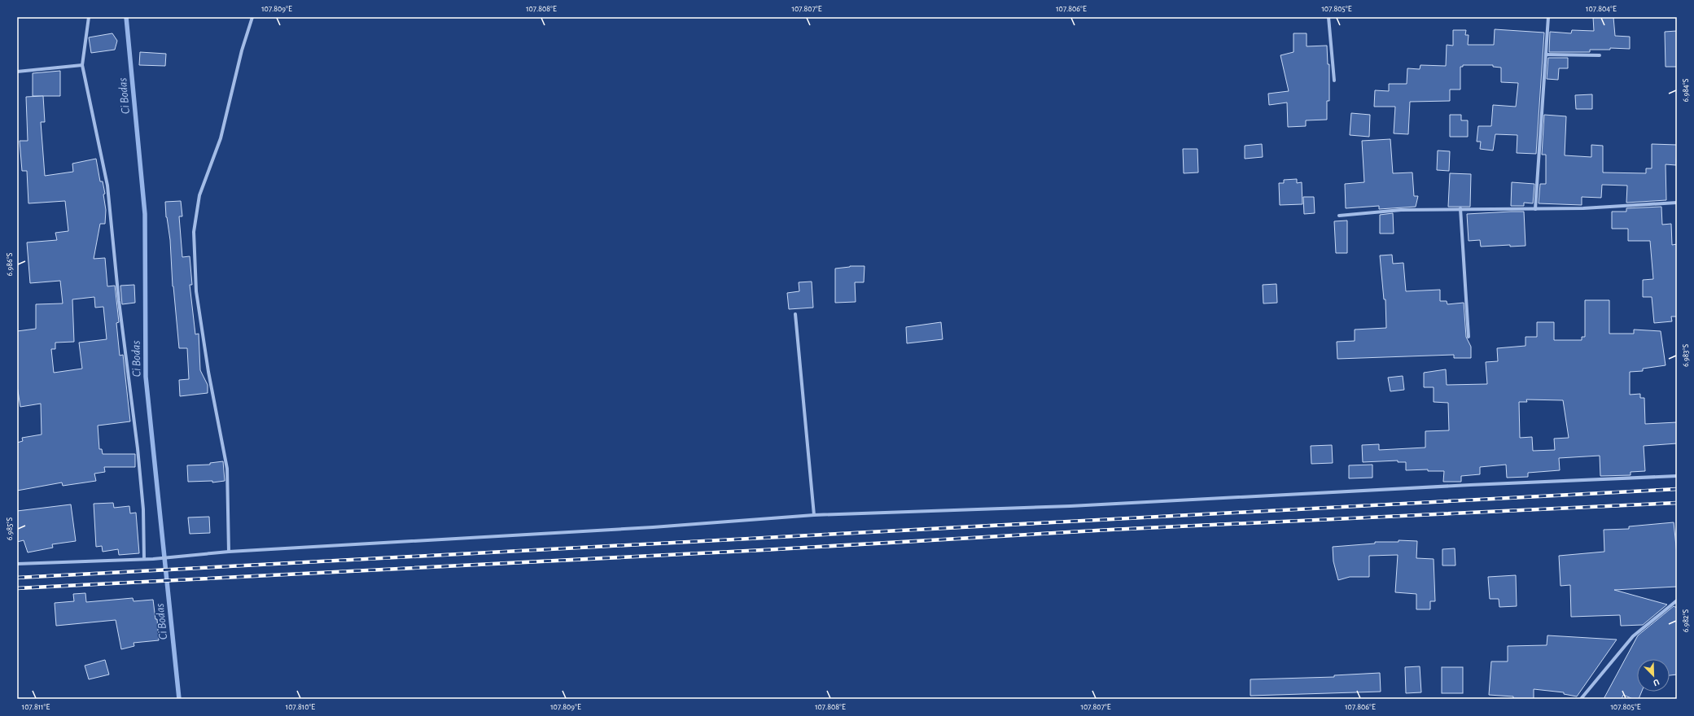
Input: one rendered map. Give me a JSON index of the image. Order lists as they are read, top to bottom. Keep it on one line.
{"water":["Ci Bodas"],"north":"bottom right","coordinates":["107.809°E","107.808°E","107.807°E","107.806°E","107.805°E","107.804°E","6.984°S","6.986°S","6.983°S","6.985°S","6.982°S","107.811°E","107.810°E"]}
